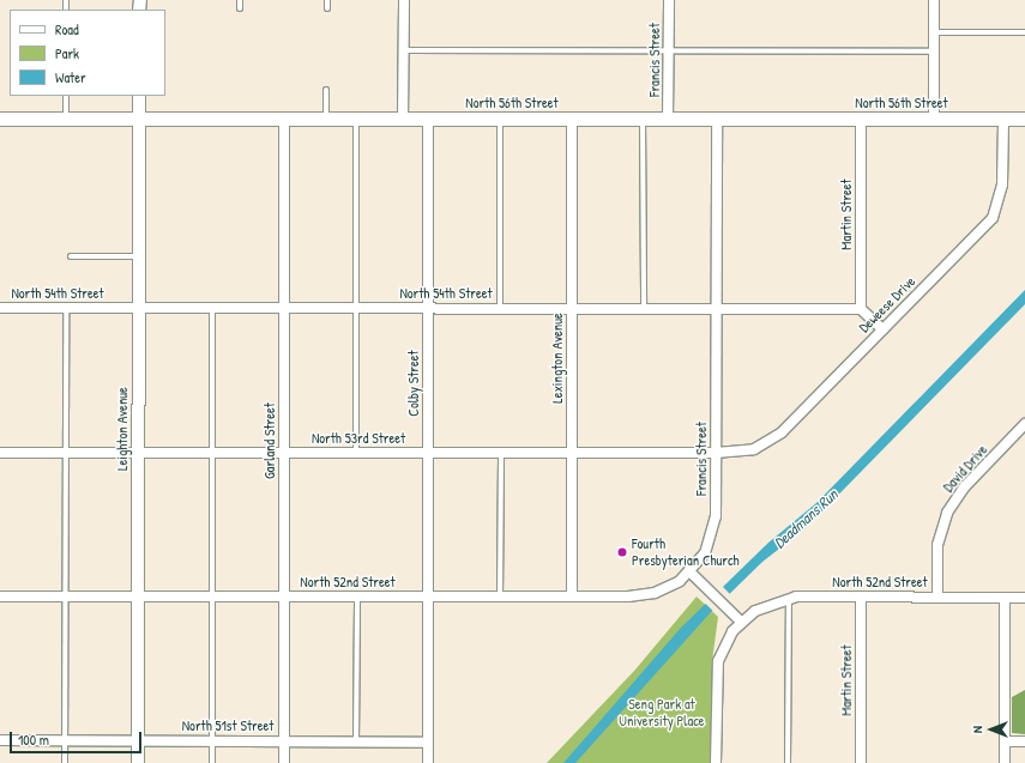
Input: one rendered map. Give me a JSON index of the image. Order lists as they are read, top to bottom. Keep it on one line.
{"streets":{"main road":["North 56th Street"],"street":["Francis Street","Martin Street","North 54th Street","Deweese Drive","Lexington Avenue","Colby Street","Leighton Avenue","North 53rd Street","Garland Street","David Drive","North 52nd Street","North 51st Street"]},"crossings":[["Francis Street","North 56th Street"],["Francis Street","North 54th Street"],["Francis Street","Deweese Drive"],["Francis Street","North 53rd Street"],["Francis Street","North 52nd Street"],["North 56th Street","Martin Street"],["North 56th Street","Deweese Drive"],["North 56th Street","Lexington Avenue"],["North 56th Street","Colby Street"],["North 56th Street","Leighton Avenue"],["North 56th Street","Garland Street"],["Martin Street","North 54th Street"],["Martin Street","North 52nd Street"],["North 54th Street","Lexington Avenue"],["North 54th Street","Colby Street"],["North 54th Street","Leighton Avenue"],["North 54th Street","Garland Street"],["Deweese Drive","North 53rd Street"],["Lexington Avenue","North 53rd Street"],["Lexington Avenue","North 52nd Street"],["Colby Street","North 53rd Street"],["Colby Street","North 52nd Street"],["Colby Street","North 51st Street"],["Leighton Avenue","North 53rd Street"],["Leighton Avenue","North 52nd Street"],["Leighton Avenue","North 51st Street"],["North 53rd Street","Garland Street"],["Garland Street","North 52nd Street"],["Garland Street","North 51st Street"],["David Drive","North 52nd Street"]],"water":["Deadmans Run"],"parks":["Seng Park at University Place"],"places":["Fourth Presbyterian Church"],"legend":["Road","Park","Water"],"scale_bar":"100 m","north":"left"}
